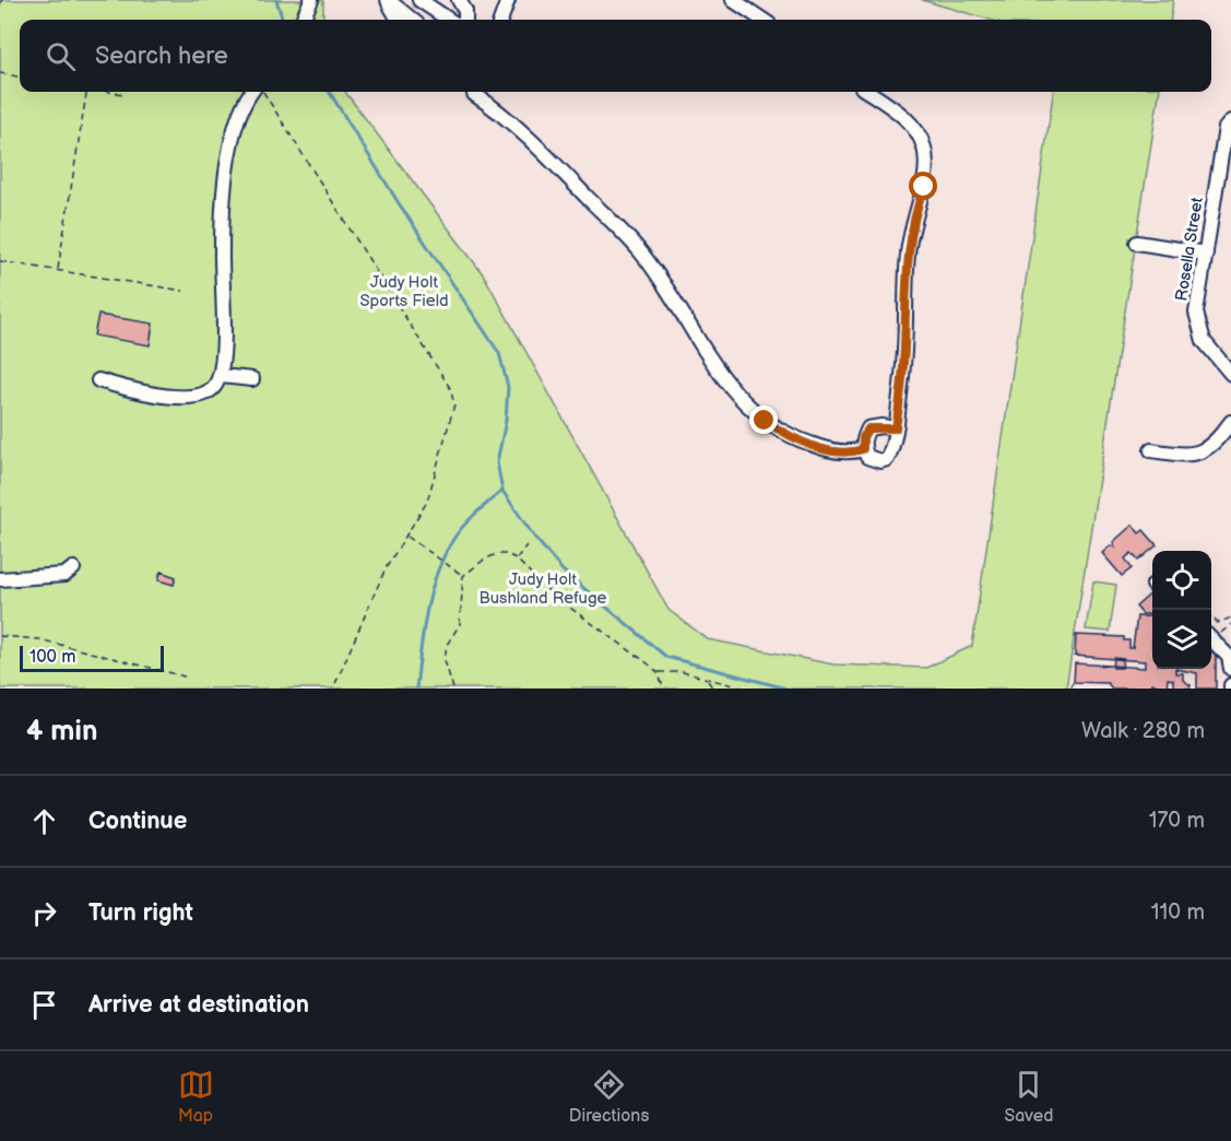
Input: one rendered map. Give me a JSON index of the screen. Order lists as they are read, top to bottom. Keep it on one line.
{"streets":{"street":["Rosella Street"]},"parks":["Judy Holt Sports Field","Judy Holt Bushland Refuge"],"scale_bar":"100 m","page":{"search":"Search here","scale":"100 m","heading":["4 min","Walk · 280 m"],"list":[["Continue","170 m"],["Turn right","110 m"],"Arrive at destination"],"nav":["Map","Directions","Saved"]}}
